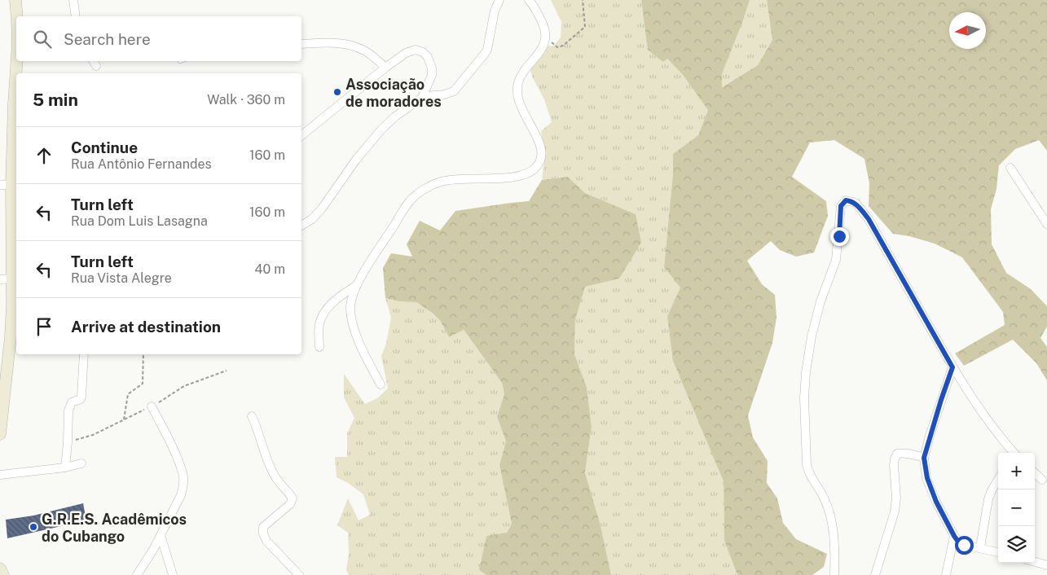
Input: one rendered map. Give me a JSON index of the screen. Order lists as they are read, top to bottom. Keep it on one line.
{"places":["Associação de moradores","G.R.E.S. Acadêmicos do Cubango"],"north":"left","page":{"search":"Search here","heading":["5 min","Walk · 360 m"],"list":[["Continue","Rua Antônio Fernandes","160 m"],["Turn left","Rua Dom Luis Lasagna","160 m"],["Turn left","Rua Vista Alegre","40 m"],"Arrive at destination"],"map_buttons":["+","−"]}}
